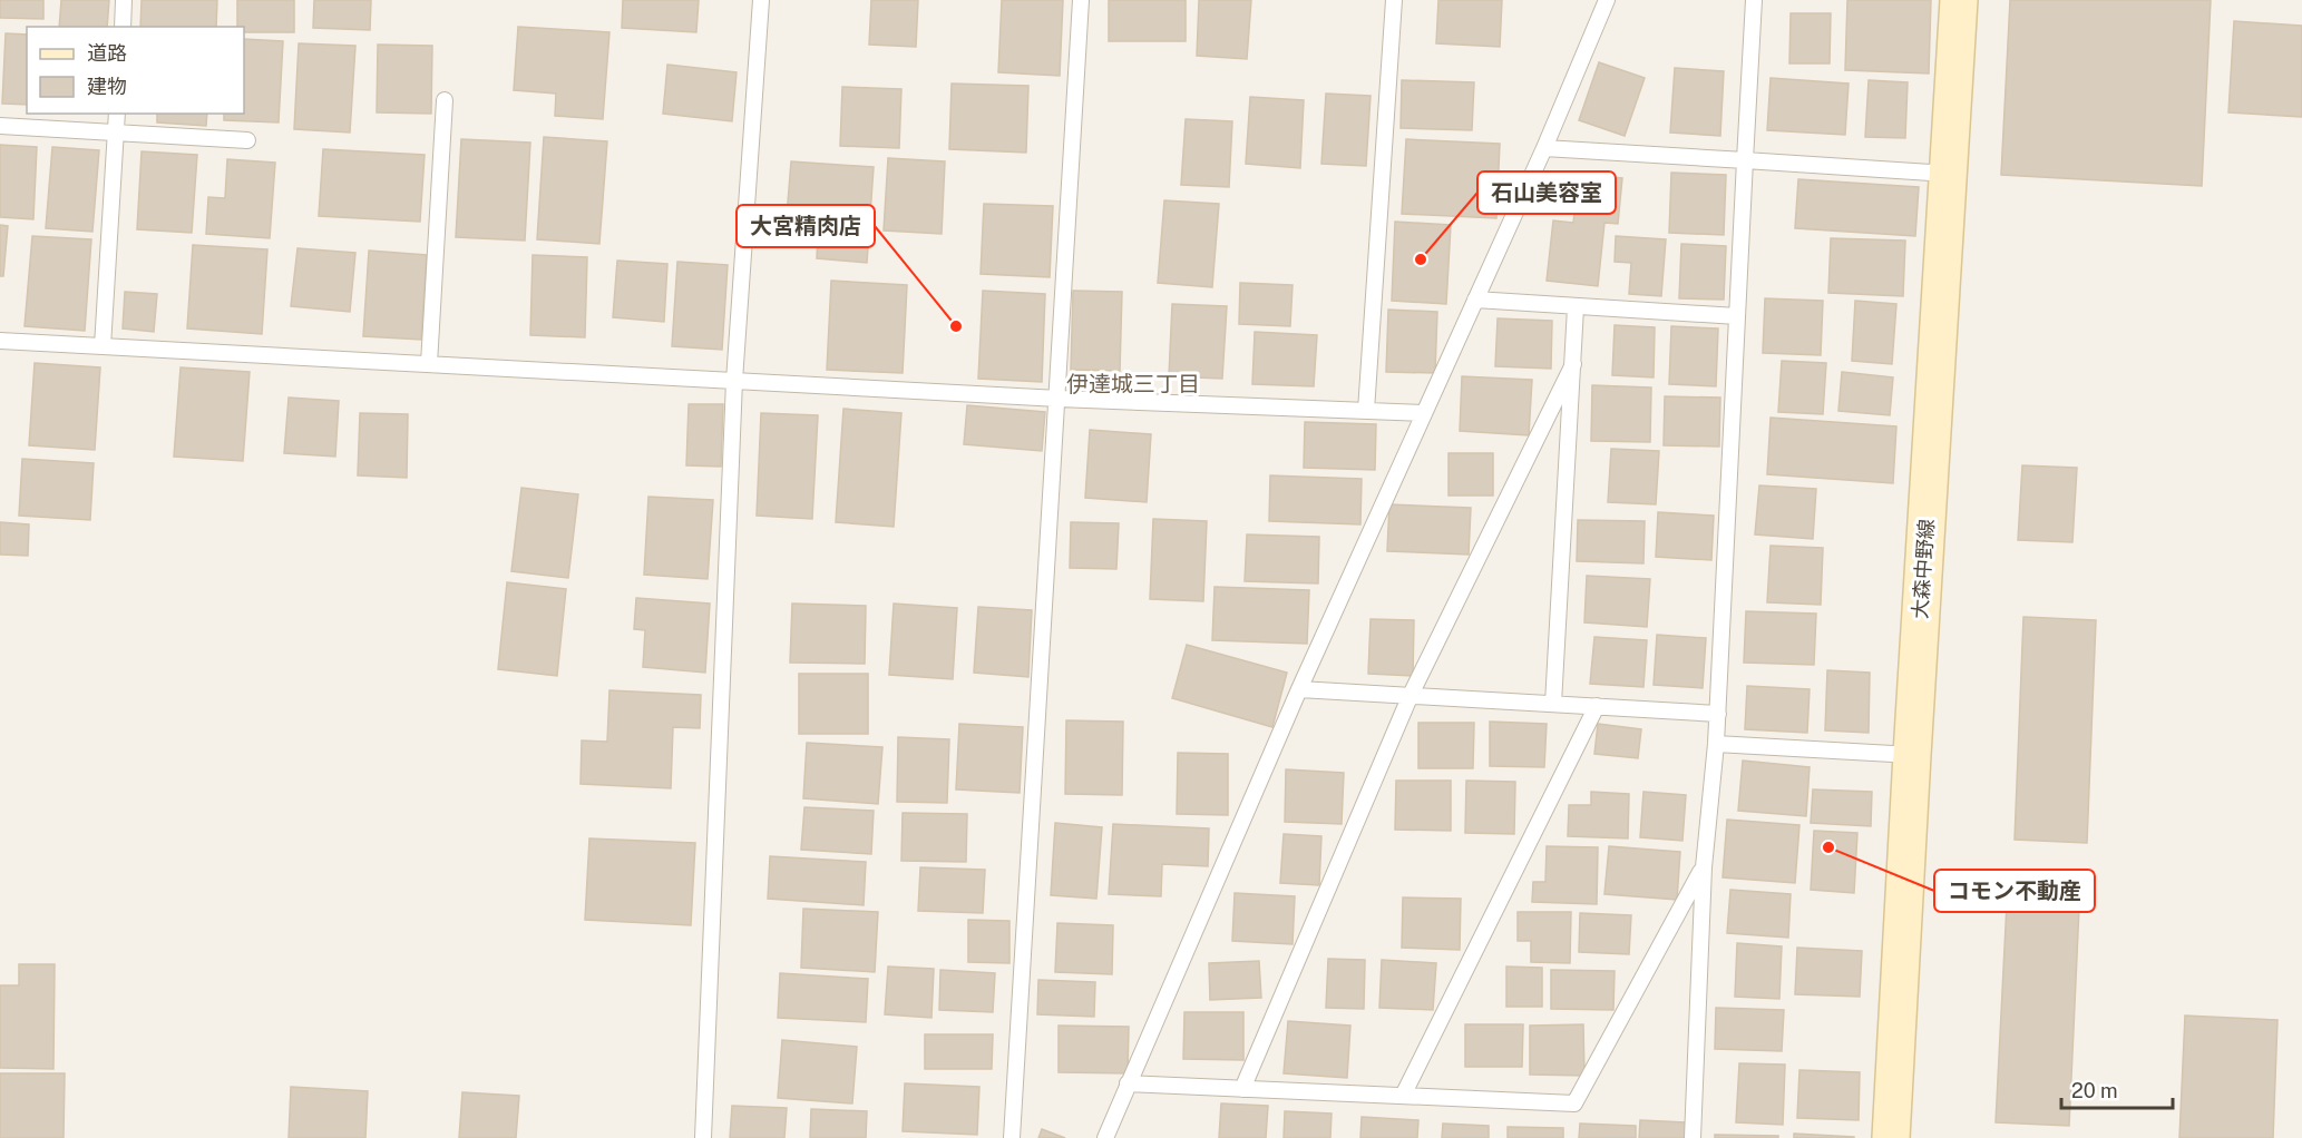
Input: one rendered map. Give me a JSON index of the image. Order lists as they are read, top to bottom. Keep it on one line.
{"streets":{"main road":["大森中野線"]},"districts":["伊達城三丁目"],"places":["石山美容室","大宮精肉店","コモン不動産"],"legend":["道路","建物"],"scale_bar":"20 m"}
